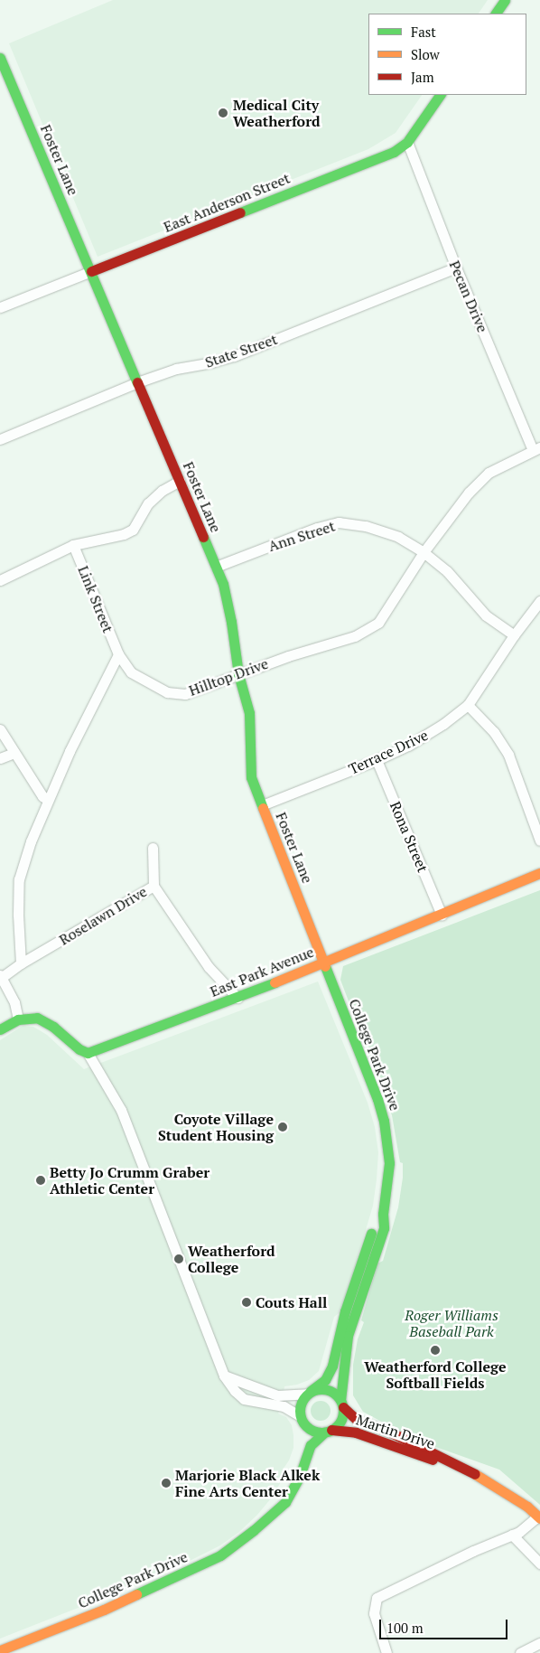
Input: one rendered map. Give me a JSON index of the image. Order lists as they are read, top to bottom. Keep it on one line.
{"streets":{"street":["Foster Lane","East Anderson Street","Pecan Drive","State Street","Ann Street","Link Street","Hilltop Drive","Terrace Drive","Rona Street","Roselawn Drive","East Park Avenue","College Park Drive","Martin Drive"]},"crossings":[["Foster Lane","East Anderson Street"],["Foster Lane","State Street"],["Foster Lane","Ann Street"],["Foster Lane","Hilltop Drive"],["Foster Lane","Terrace Drive"],["Foster Lane","East Park Avenue"],["Foster Lane","College Park Drive"],["East Anderson Street","Pecan Drive"],["Pecan Drive","State Street"],["Pecan Drive","Hilltop Drive"],["Ann Street","Hilltop Drive"],["Ann Street","Terrace Drive"],["Link Street","Hilltop Drive"],["Terrace Drive","Rona Street"],["Rona Street","East Park Avenue"],["Roselawn Drive","East Park Avenue"],["East Park Avenue","College Park Drive"],["College Park Drive","Martin Drive"]],"parks":["Roger Williams Baseball Park"],"places":["Medical City Weatherford","Coyote Village Student Housing","Betty Jo Crumm Graber Athletic Center","Weatherford College","Couts Hall","Weatherford College Softball Fields","Marjorie Black Alkek Fine Arts Center"],"legend":["Fast","Slow","Jam"],"scale_bar":"100 m"}
